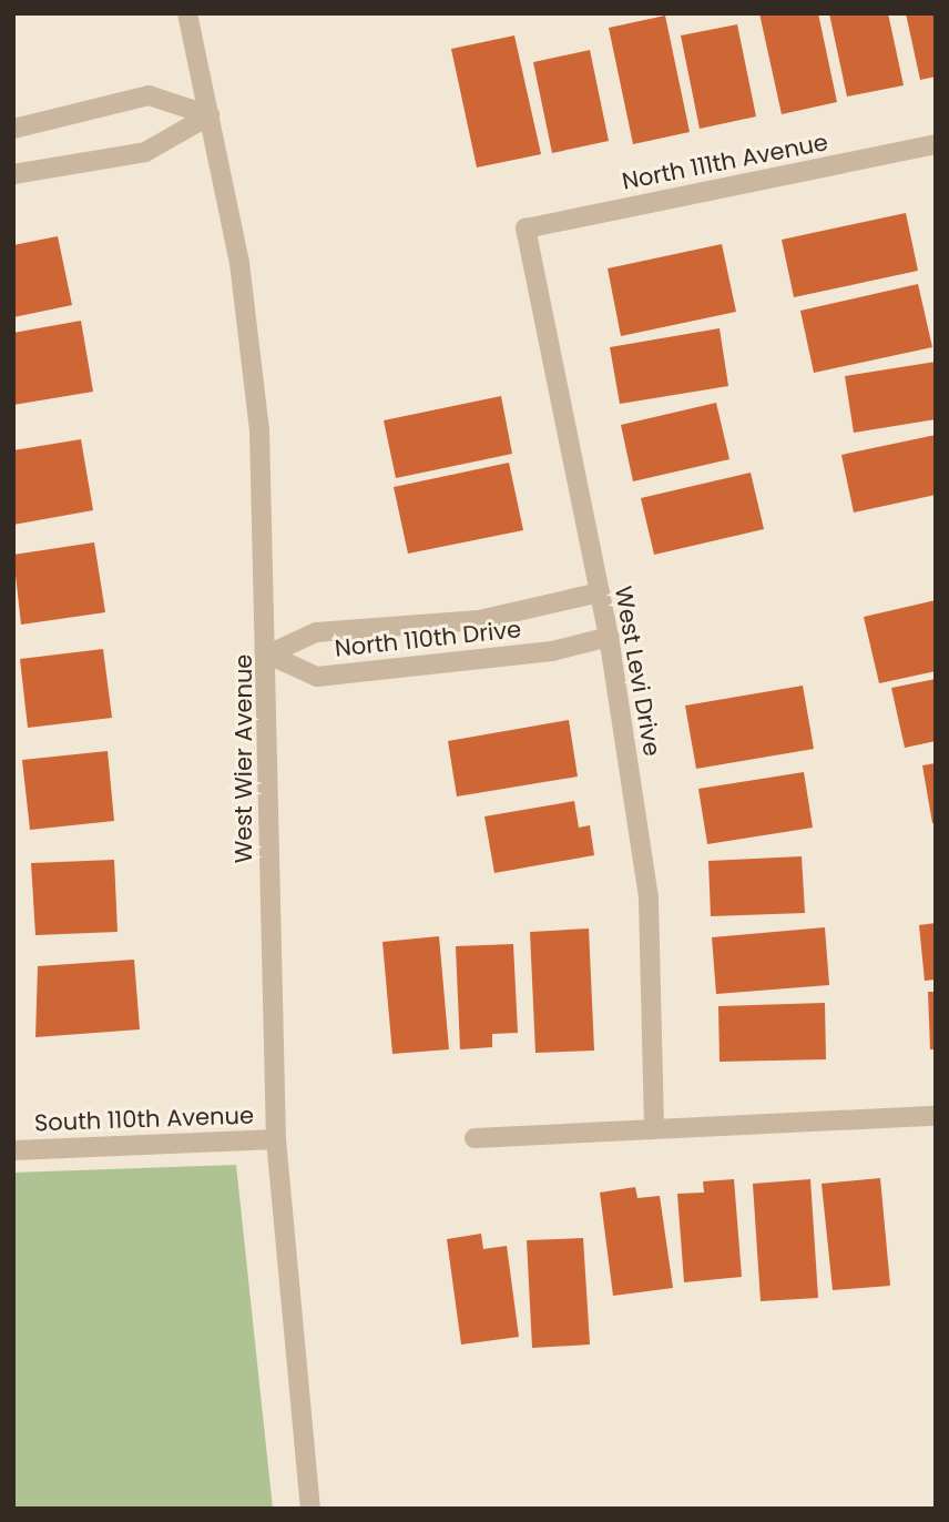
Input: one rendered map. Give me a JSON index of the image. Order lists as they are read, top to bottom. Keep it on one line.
{"streets":{"street":["North 111th Avenue","North 110th Drive","West Levi Drive","West Wier Avenue","South 110th Avenue"]},"crossings":[["North 111th Avenue","West Levi Drive"],["North 110th Drive","West Levi Drive"],["North 110th Drive","West Wier Avenue"],["West Wier Avenue","South 110th Avenue"]]}
